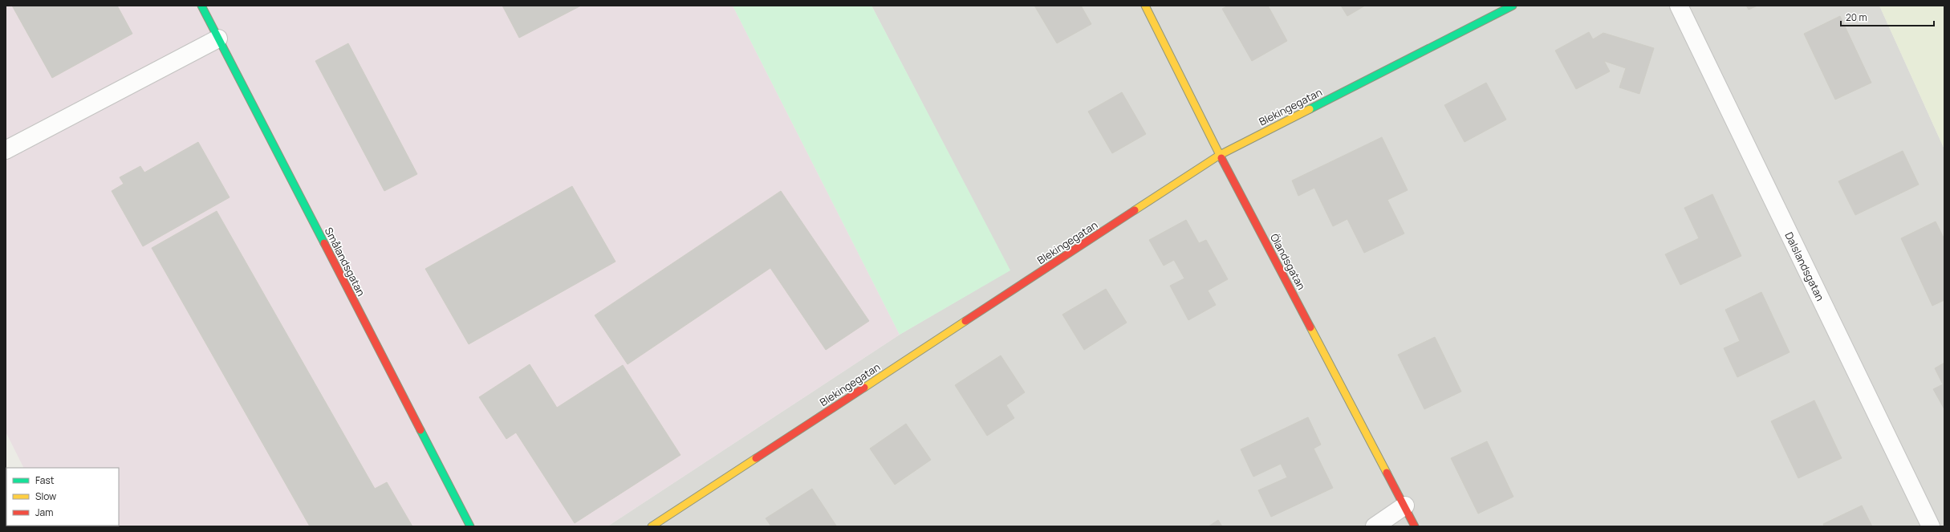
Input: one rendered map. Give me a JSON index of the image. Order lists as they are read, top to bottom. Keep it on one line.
{"streets":{"street":["Blekingegatan","Smålandsgatan","Ölandsgatan","Dalslandsgatan"]},"crossings":[["Blekingegatan","Ölandsgatan"]],"legend":["Fast","Slow","Jam"],"scale_bar":"20 m"}
